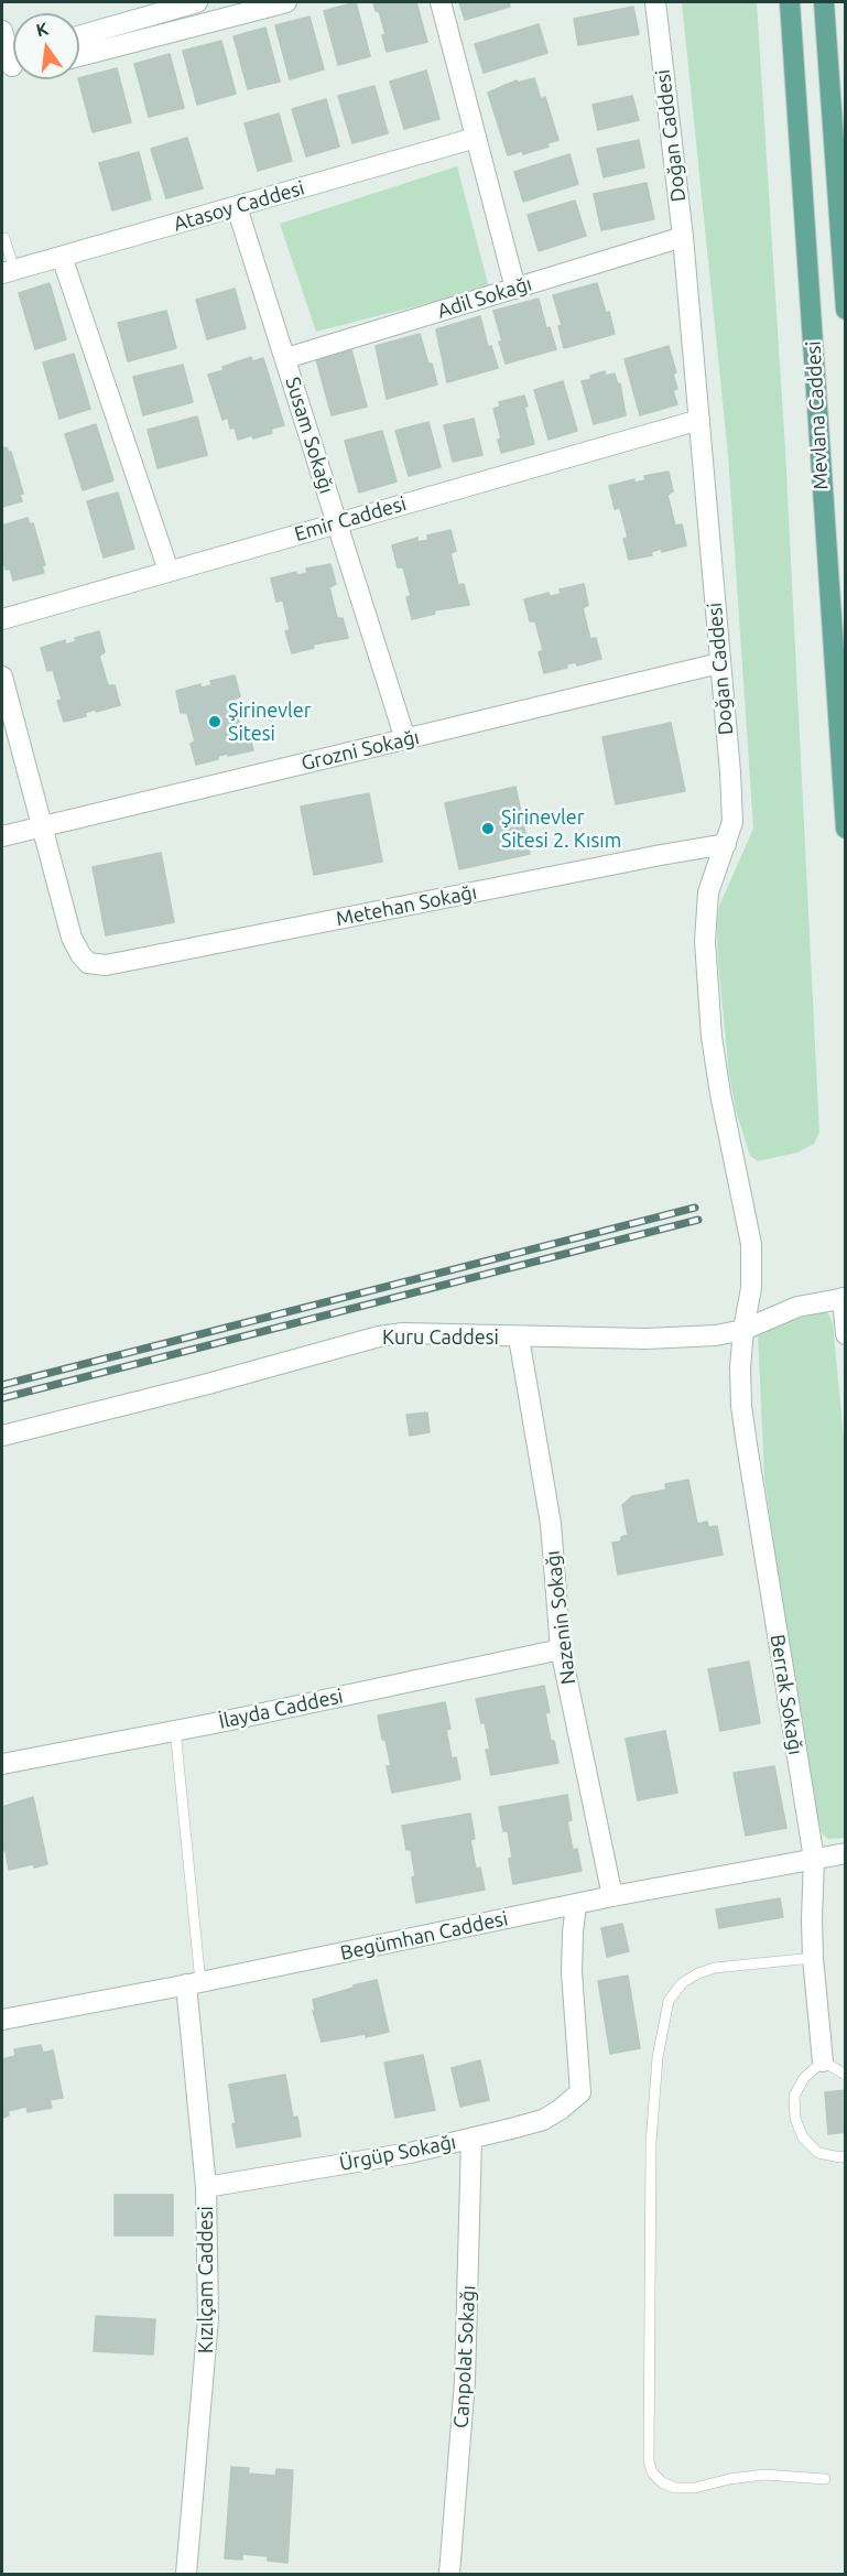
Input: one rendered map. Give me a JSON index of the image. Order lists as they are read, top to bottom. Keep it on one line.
{"streets":{"main road":["Mevlana Caddesi"],"street":["Doğan Caddesi","Atasoy Caddesi","Adil Sokağı","Susam Sokağı","Emir Caddesi","Grozni Sokağı","Metehan Sokağı","Kuru Caddesi","Nazenin Sokağı","Berrak Sokağı","İlayda Caddesi","Begümhan Caddesi","Ürgüp Sokağı","Kızılçam Caddesi","Canpolat Sokağı"]},"crossings":[["Doğan Caddesi","Adil Sokağı"],["Doğan Caddesi","Emir Caddesi"],["Doğan Caddesi","Grozni Sokağı"],["Doğan Caddesi","Metehan Sokağı"],["Doğan Caddesi","Kuru Caddesi"],["Doğan Caddesi","Berrak Sokağı"],["Atasoy Caddesi","Susam Sokağı"],["Adil Sokağı","Susam Sokağı"],["Susam Sokağı","Emir Caddesi"],["Susam Sokağı","Grozni Sokağı"],["Grozni Sokağı","Metehan Sokağı"],["Kuru Caddesi","Nazenin Sokağı"],["Kuru Caddesi","Berrak Sokağı"],["Nazenin Sokağı","İlayda Caddesi"],["Nazenin Sokağı","Begümhan Caddesi"],["Berrak Sokağı","Begümhan Caddesi"],["Begümhan Caddesi","Ürgüp Sokağı"],["Begümhan Caddesi","Kızılçam Caddesi"],["Ürgüp Sokağı","Kızılçam Caddesi"],["Ürgüp Sokağı","Canpolat Sokağı"]],"places":["Şirinevler Sitesi","Şirinevler Sitesi 2. Kısım"],"north":"top"}
